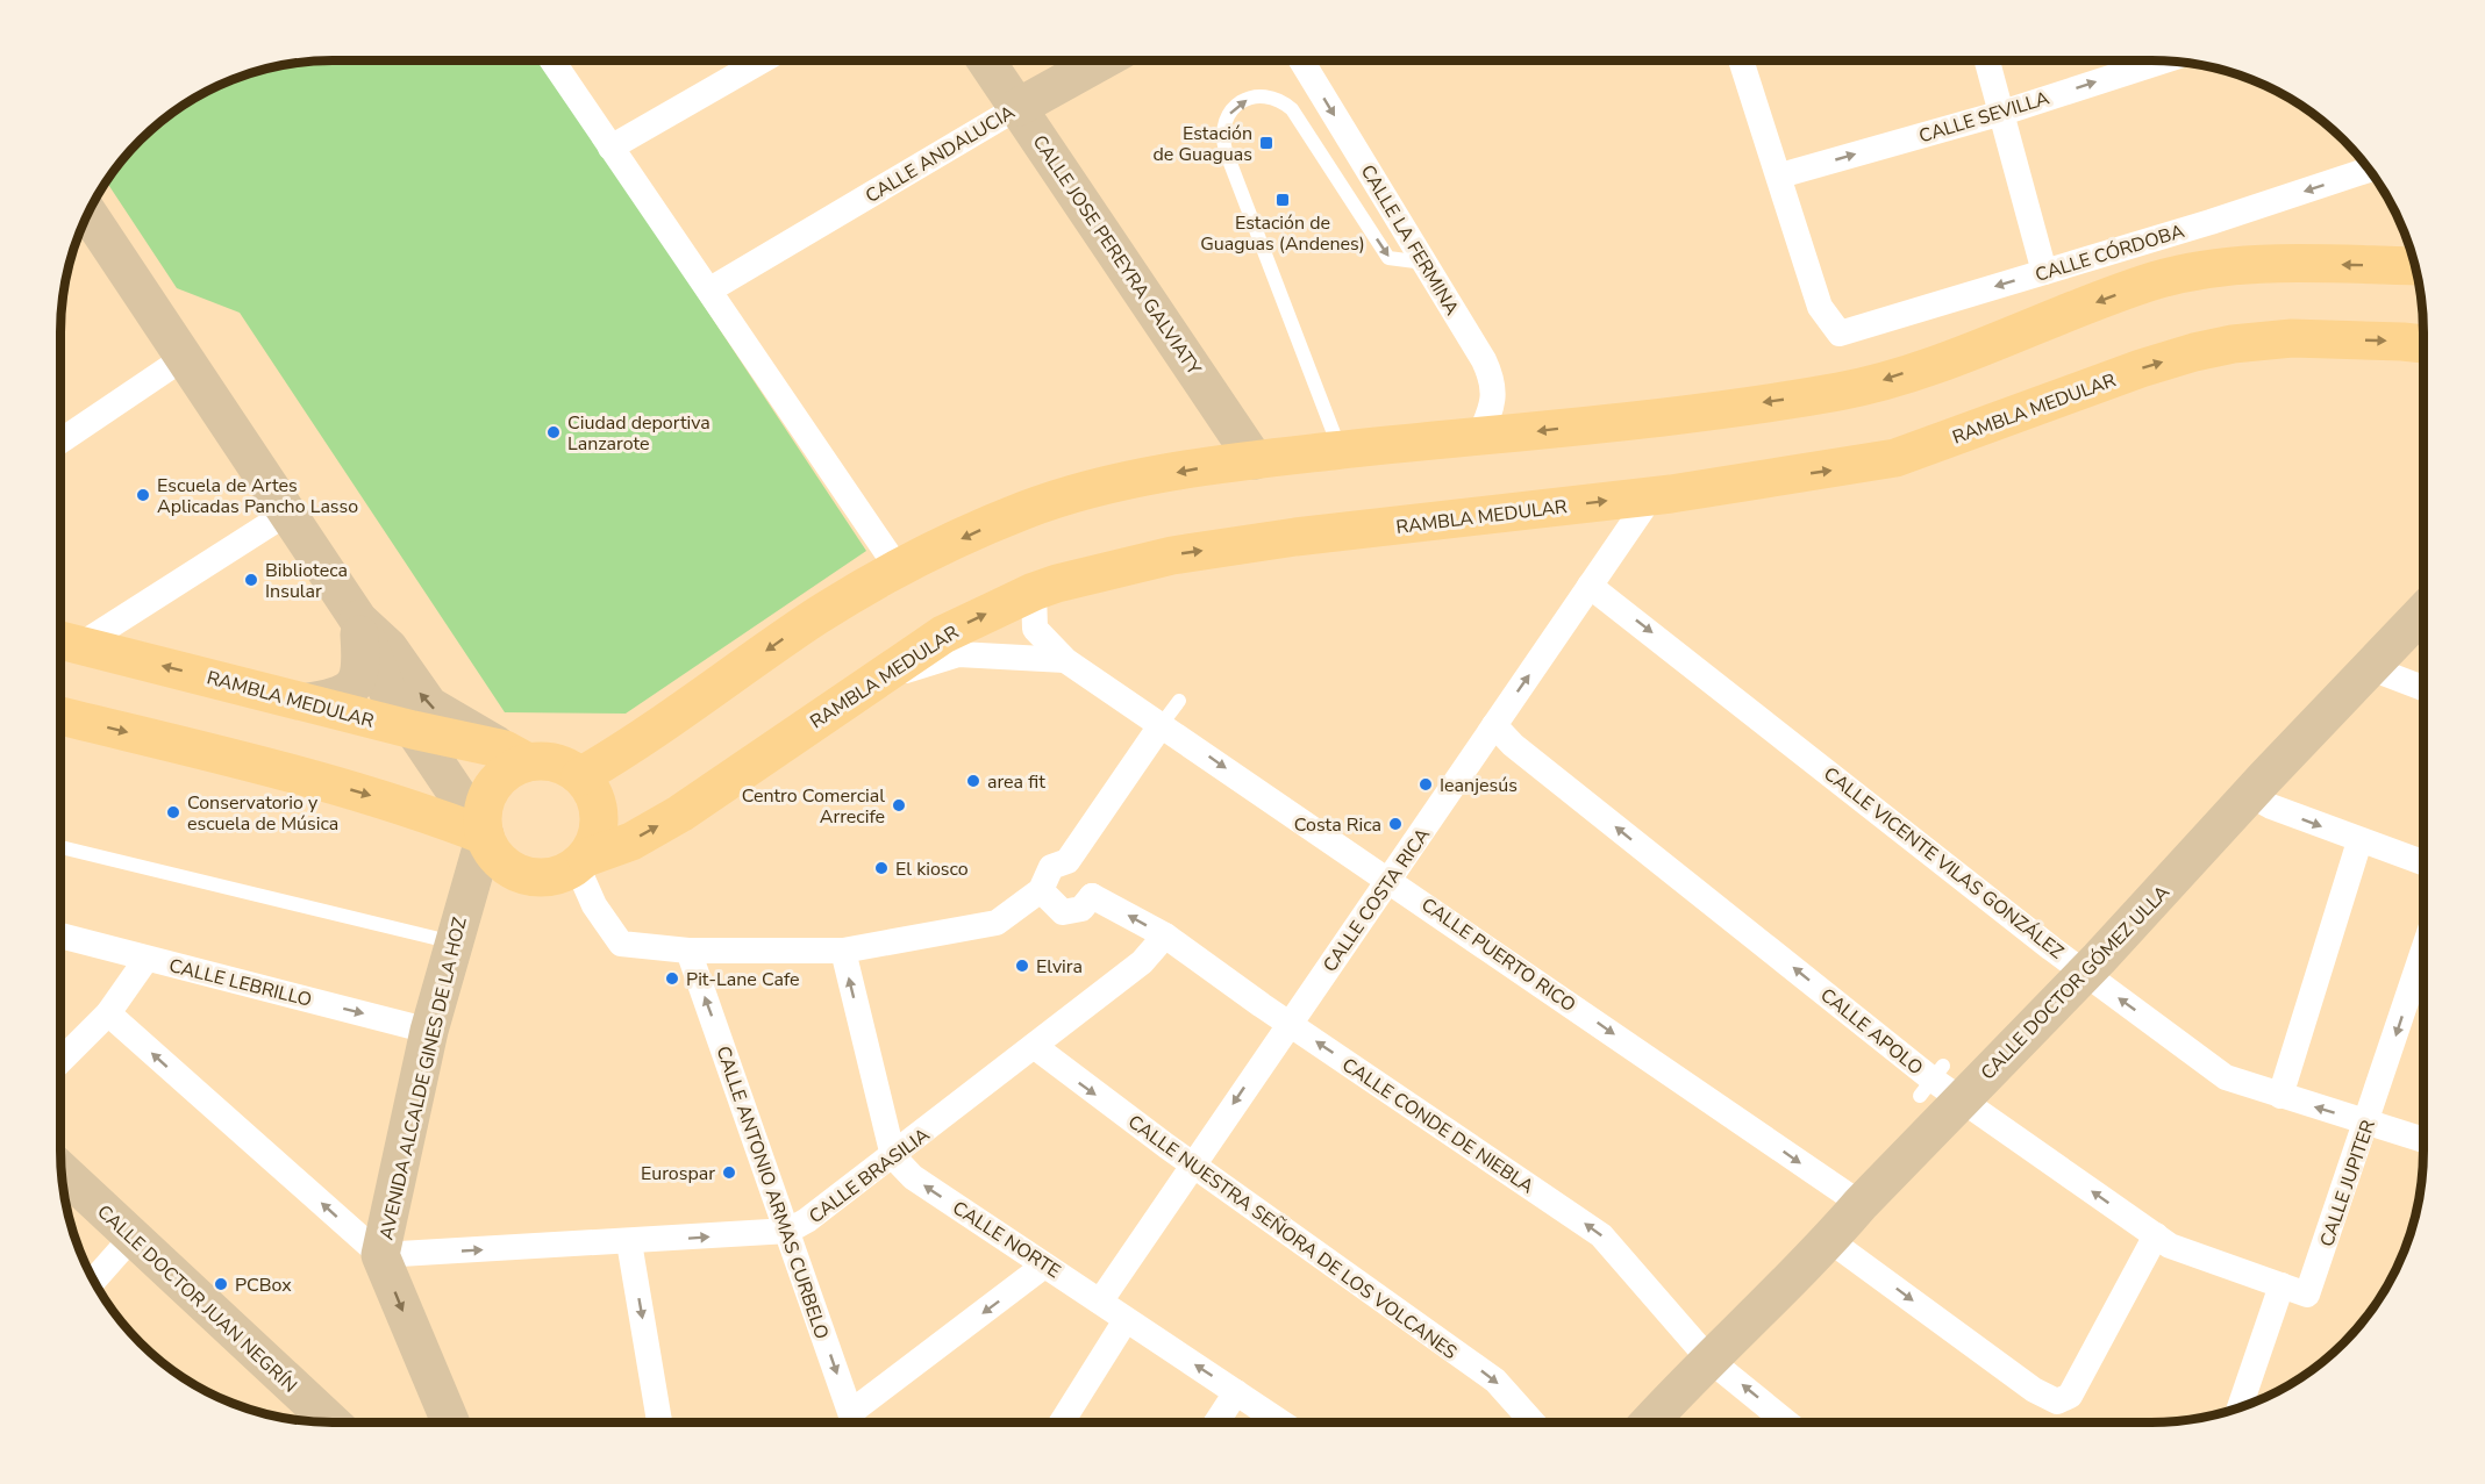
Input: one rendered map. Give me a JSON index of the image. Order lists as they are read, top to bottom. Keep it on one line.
{"streets":{"main road":["RAMBLA MEDULAR"],"street":["CALLE SEVILLA","CALLE ANDALUCIA","CALLE LA FERMINA","CALLE CÓRDOBA","CALLE JOSE PEREYRA GALVIATY","CALLE VICENTE VILAS GONZÁLEZ","CALLE COSTA RICA","CALLE PUERTO RICO","CALLE LEBRILLO","CALLE DOCTOR GÓMEZ ULLA","CALLE APOLO","AVENIDA ALCALDE GINES DE LA HOZ","CALLE CONDE DE NIEBLA","CALLE BRASILIA","CALLE JUPITER","CALLE ANTONIO ARMAS CURBELO","CALLE NUESTRA SEÑORA DE LOS VOLCANES","CALLE NORTE","CALLE DOCTOR JUAN NEGRÍN"]},"crossings":[["CALLE SEVILLA","CALLE CÓRDOBA"],["CALLE ANDALUCIA","CALLE JOSE PEREYRA GALVIATY"],["RAMBLA MEDULAR","CALLE COSTA RICA"],["RAMBLA MEDULAR","CALLE PUERTO RICO"],["RAMBLA MEDULAR","AVENIDA ALCALDE GINES DE LA HOZ"],["CALLE VICENTE VILAS GONZÁLEZ","CALLE COSTA RICA"],["CALLE VICENTE VILAS GONZÁLEZ","CALLE DOCTOR GÓMEZ ULLA"],["CALLE VICENTE VILAS GONZÁLEZ","CALLE JUPITER"],["CALLE COSTA RICA","CALLE PUERTO RICO"],["CALLE COSTA RICA","CALLE APOLO"],["CALLE COSTA RICA","CALLE CONDE DE NIEBLA"],["CALLE COSTA RICA","CALLE NUESTRA SEÑORA DE LOS VOLCANES"],["CALLE COSTA RICA","CALLE NORTE"],["CALLE PUERTO RICO","CALLE DOCTOR GÓMEZ ULLA"],["CALLE LEBRILLO","AVENIDA ALCALDE GINES DE LA HOZ"],["CALLE DOCTOR GÓMEZ ULLA","CALLE APOLO"],["CALLE DOCTOR GÓMEZ ULLA","CALLE CONDE DE NIEBLA"],["CALLE APOLO","CALLE JUPITER"],["AVENIDA ALCALDE GINES DE LA HOZ","CALLE BRASILIA"],["CALLE CONDE DE NIEBLA","CALLE BRASILIA"],["CALLE BRASILIA","CALLE ANTONIO ARMAS CURBELO"],["CALLE BRASILIA","CALLE NUESTRA SEÑORA DE LOS VOLCANES"],["CALLE BRASILIA","CALLE NORTE"]],"one_way":["CALLE SEVILLA","CALLE LA FERMINA","CALLE CÓRDOBA","CALLE PUERTO RICO","CALLE LEBRILLO","CALLE APOLO","CALLE CONDE DE NIEBLA","CALLE BRASILIA","CALLE NUESTRA SEÑORA DE LOS VOLCANES","CALLE NORTE"],"places":{"transit":["Estación de Guaguas","Estación de Guaguas (Andenes)"],"other":["Ciudad deportiva Lanzarote","Escuela de Artes Aplicadas Pancho Lasso","Biblioteca Insular","area fit","Ieanjesús","Centro Comercial Arrecife","Conservatorio y escuela de Música","Costa Rica","El kiosco","Elvira","Pit-Lane Cafe","Eurospar","PCBox"]}}
